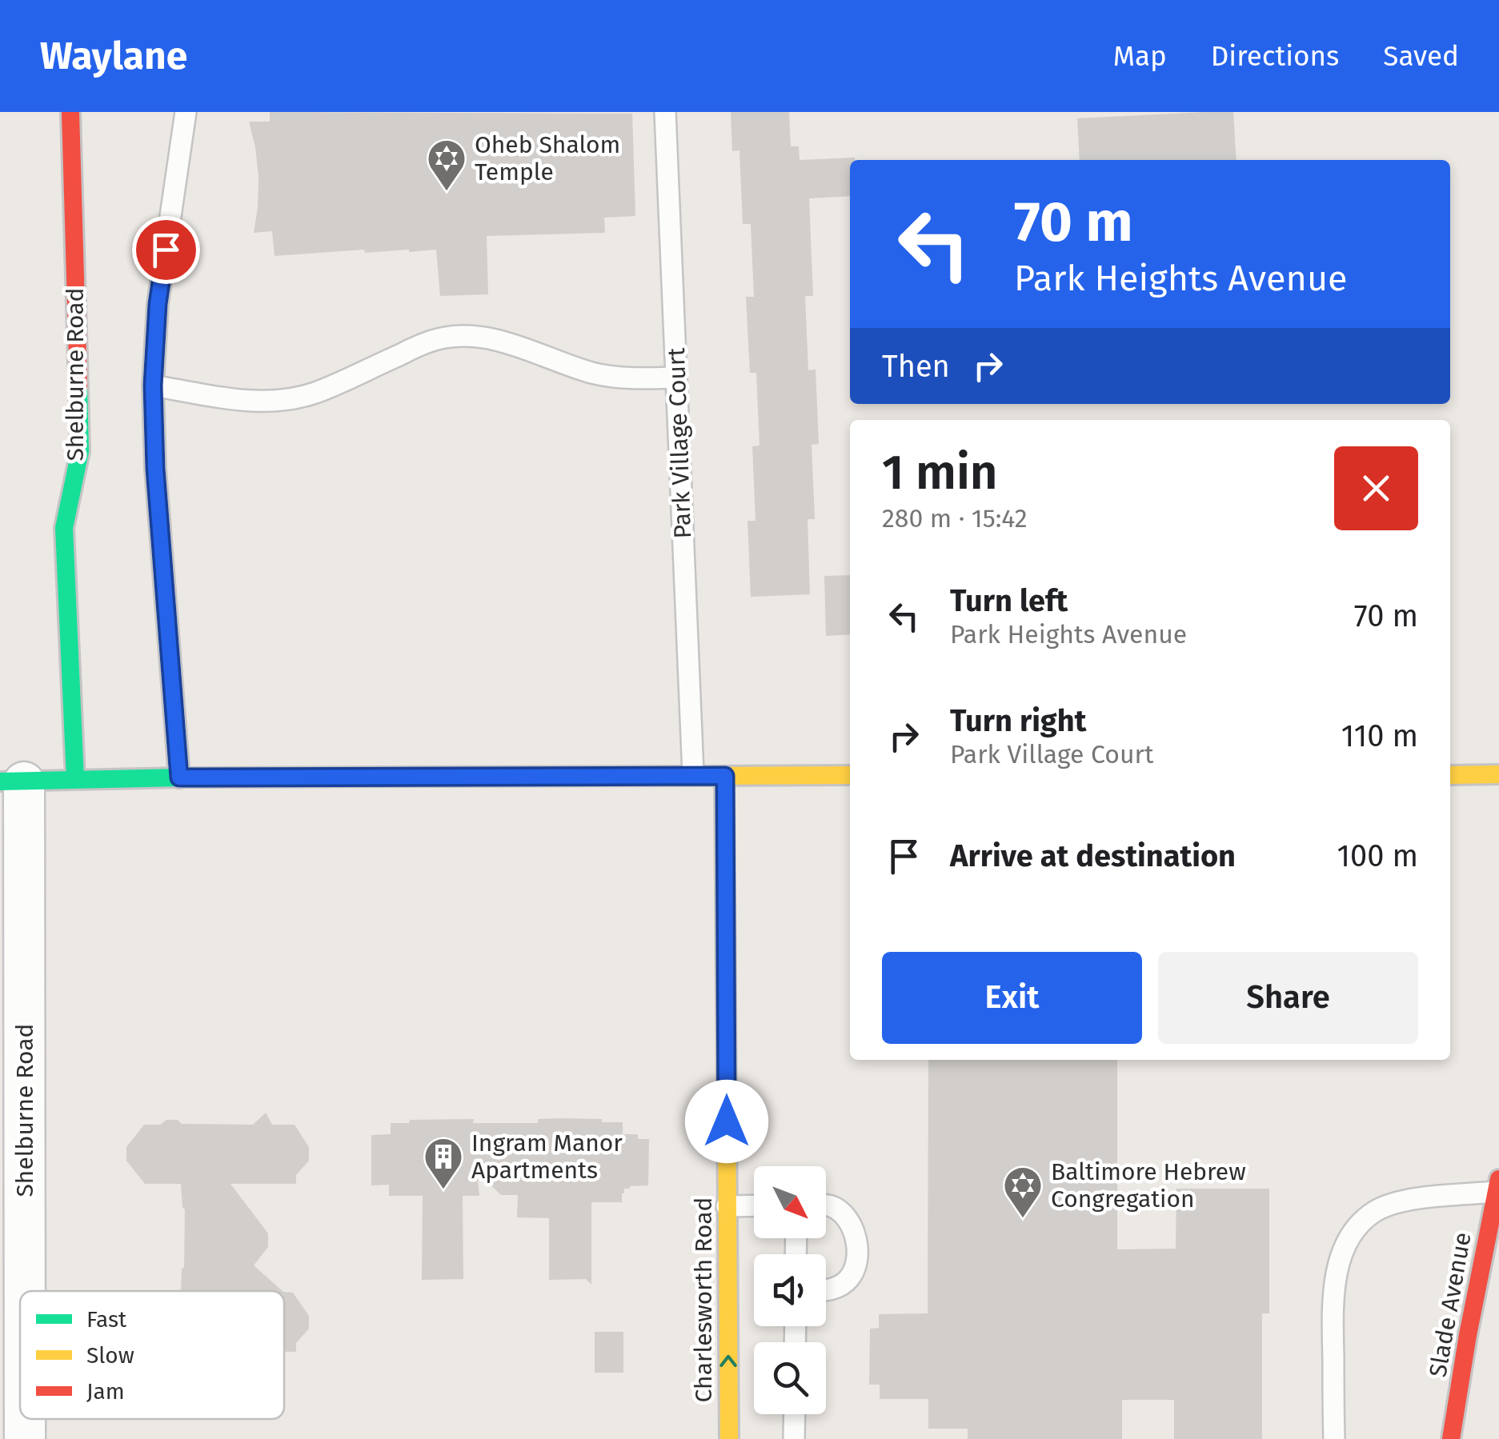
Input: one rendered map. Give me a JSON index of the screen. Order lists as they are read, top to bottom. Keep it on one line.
{"streets":{"street":["Shelburne Road","Charlesworth Road","Slade Avenue"],"lane":["Park Village Court"]},"one_way":["Charlesworth Road"],"places":{"synagogue":["Oheb Shalom Temple","Baltimore Hebrew Congregation"],"building":["Ingram Manor Apartments"]},"legend":["Fast","Slow","Jam"],"north":"bottom right","page":{"header":"Waylane","nav":["Map","Directions","Saved"],"turn":["70 m","Park Heights Avenue"],"then":"Then","heading":["1 min","280 m · 15:42"],"list":[{"name":"Turn left","note":"Park Heights Avenue","value":"70 m"},{"name":"Turn right","note":"Park Village Court","value":"110 m"},{"name":"Arrive at destination","value":"100 m"}],"buttons":["Exit","Share"]}}
